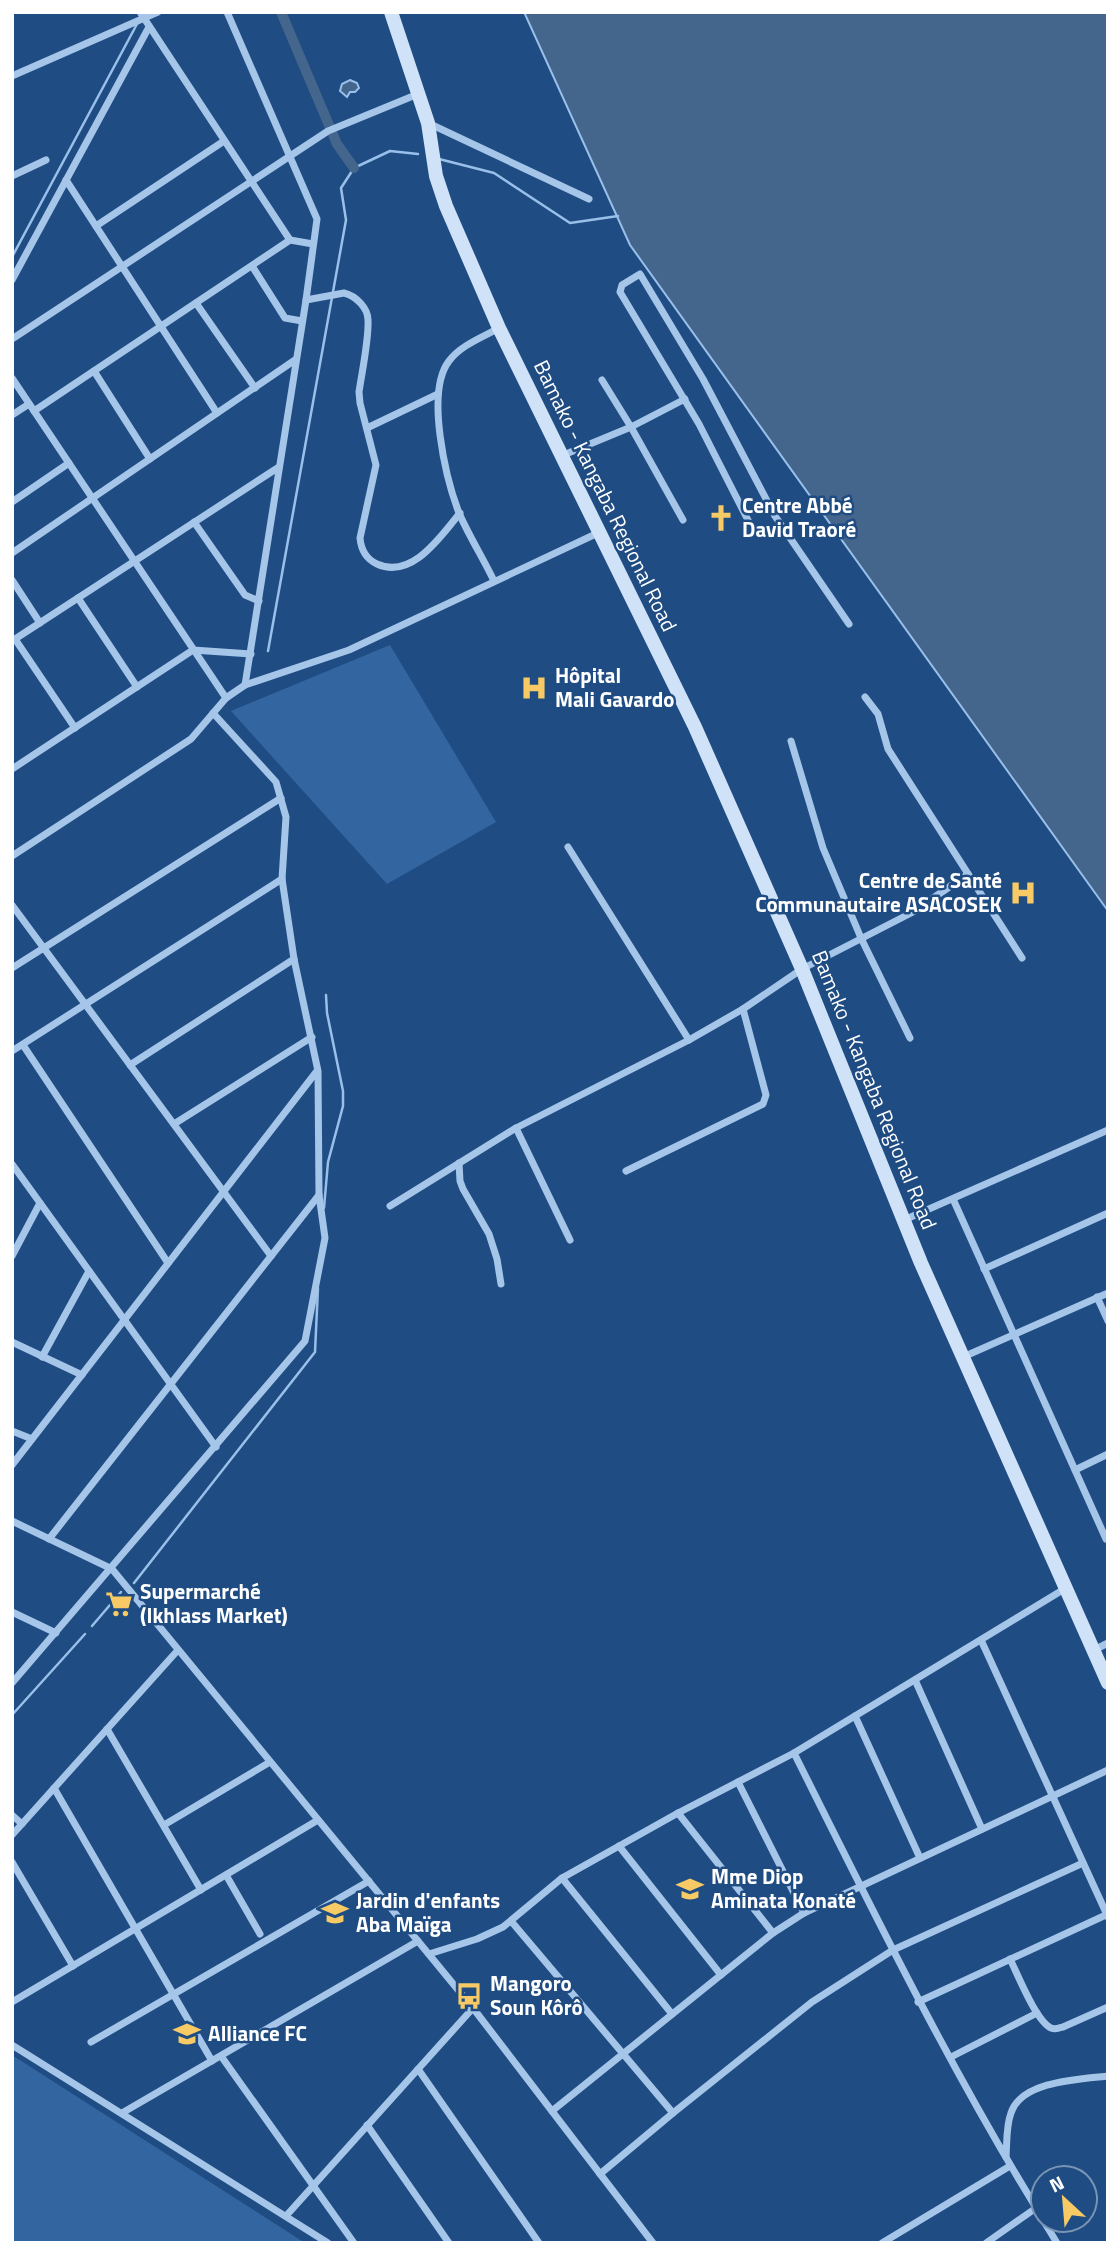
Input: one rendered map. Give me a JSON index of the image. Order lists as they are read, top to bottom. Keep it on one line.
{"streets":{"street":["Bamako - Kangaba Regional Road"]},"places":{"church":["Centre Abbé David Traoré"],"hospital":["Hôpital Mali Gavardo","Centre de Santé Communautaire ASACOSEK"],"supermarket":["Supermarché (Ikhlass Market)"],"school or university":["Mme Diop Aminata Konaté","Jardin d'enfants Aba Maïga","Alliance FC"],"bus stop":["Mangoro Soun Kôrô"]},"north":"top left"}
